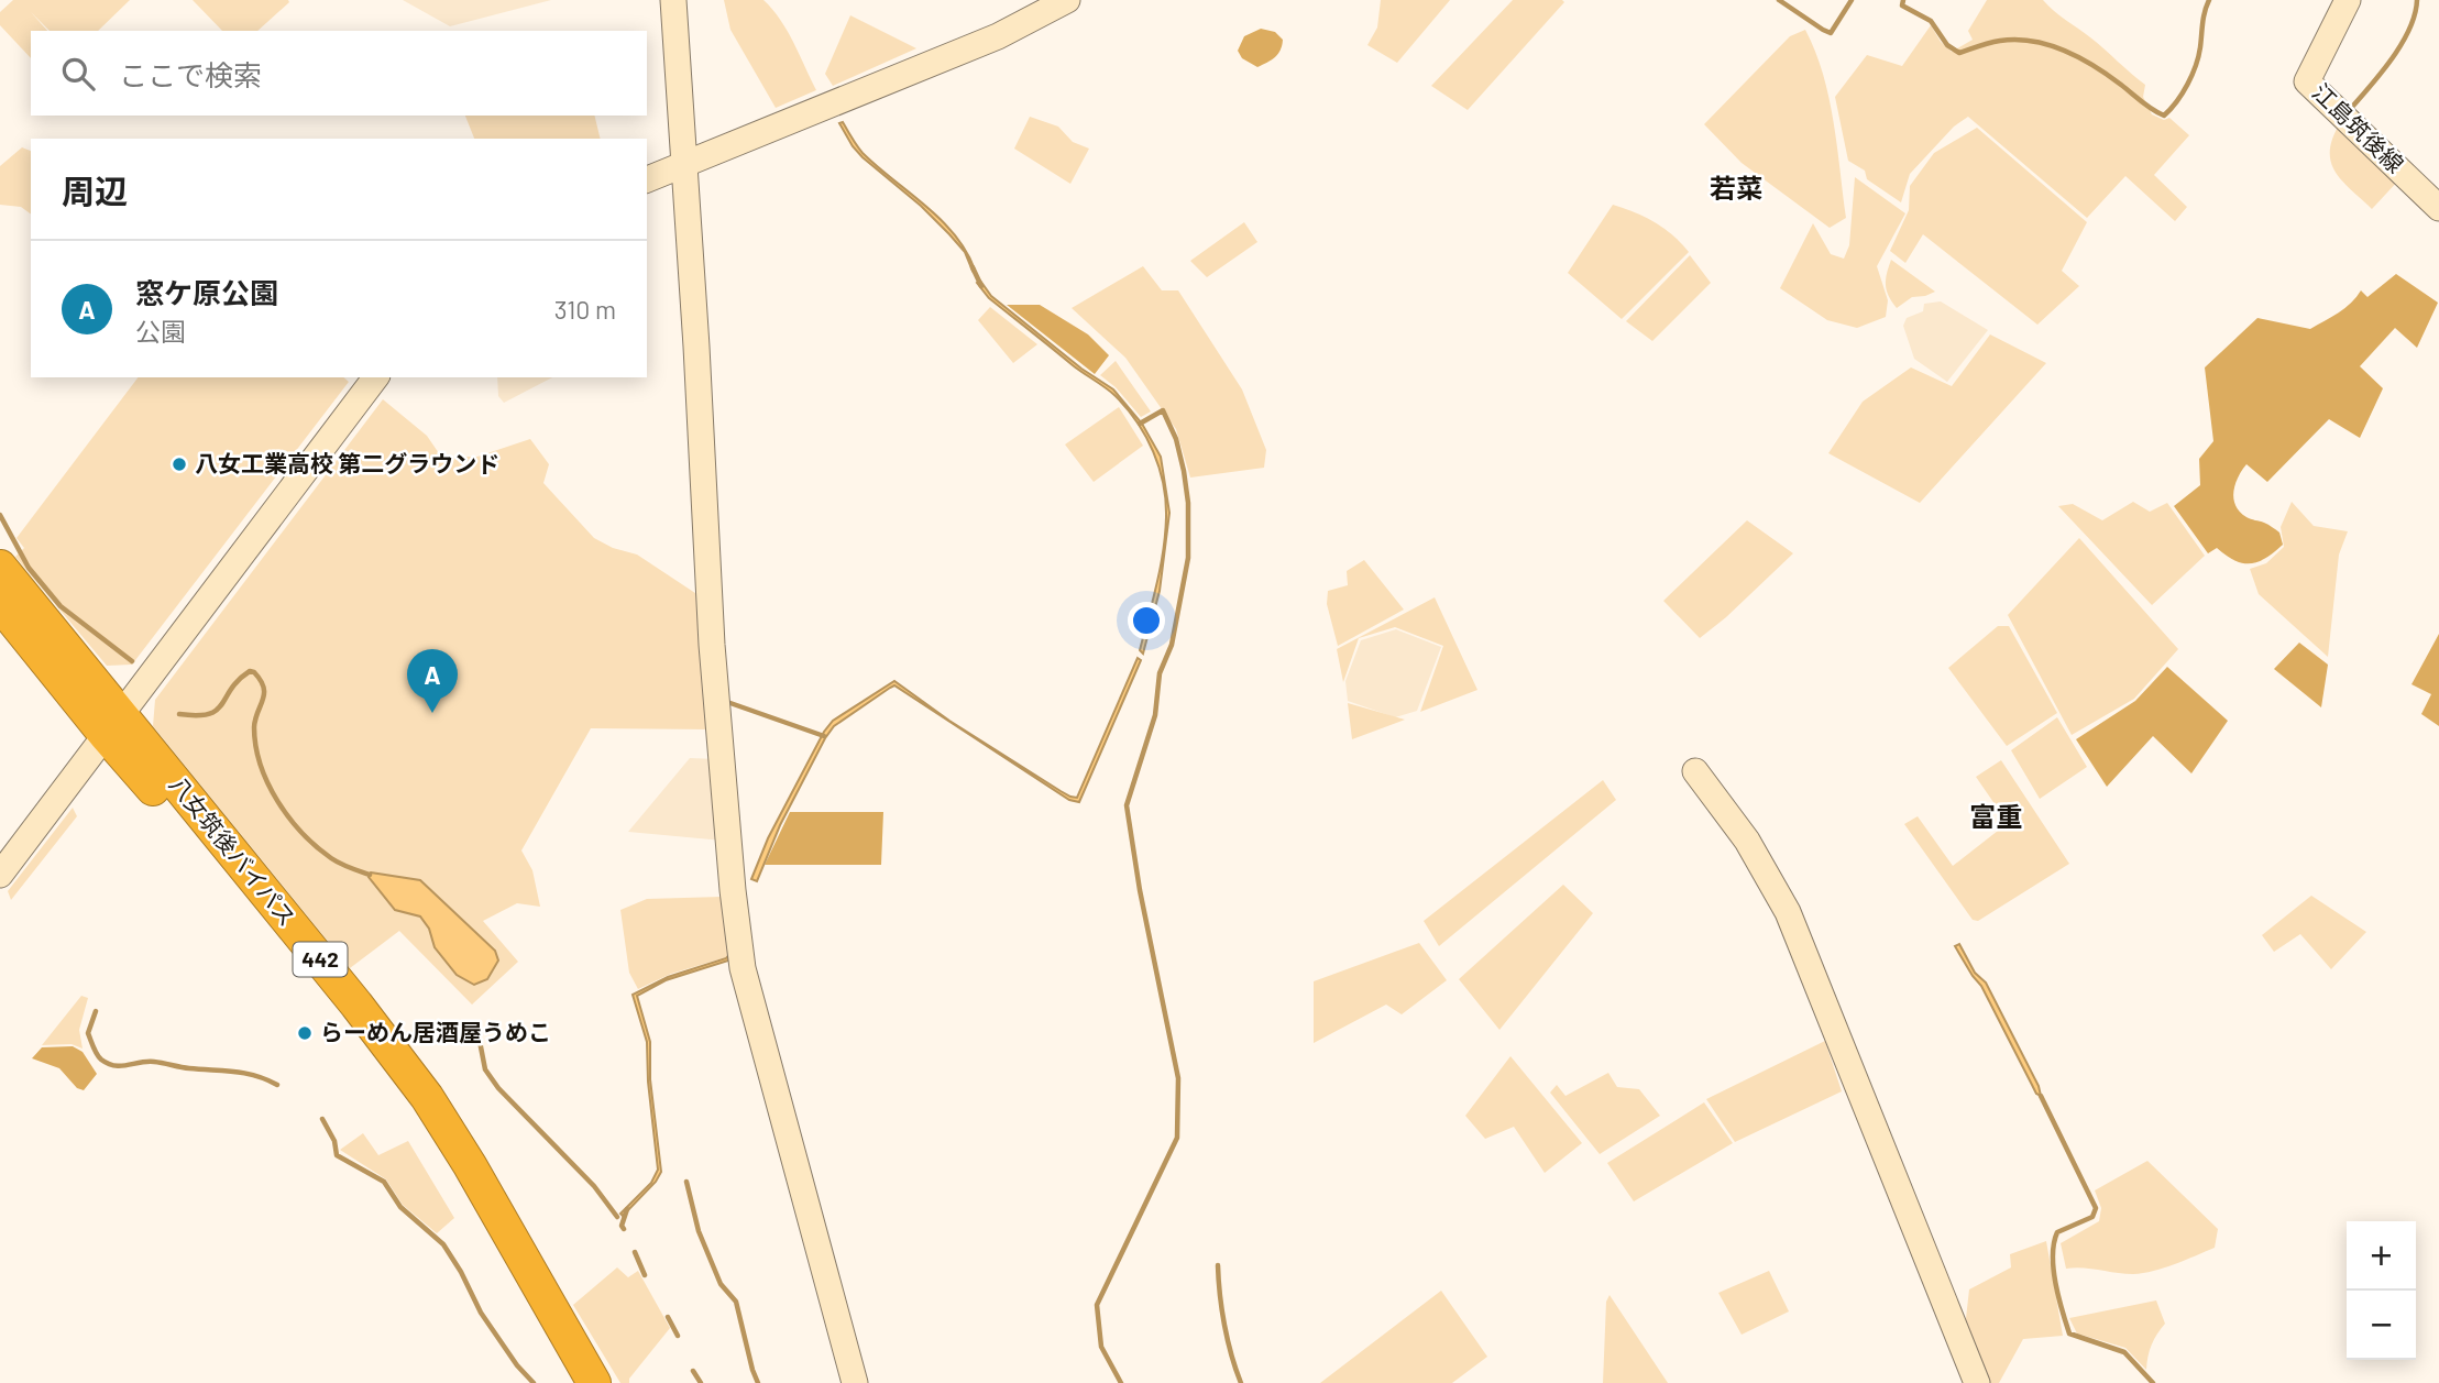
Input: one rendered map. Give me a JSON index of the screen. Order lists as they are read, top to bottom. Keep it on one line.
{"streets":{"highway":["八女筑後バイパス","442"],"street":["江島筑後線"]},"districts":["若菜","富重"],"places":["八女工業高校 第二グラウンド","らーめん居酒屋うめこ"],"page":{"search":"ここで検索","heading":"周辺","list":[{"mark":"A","name":"窓ケ原公園","note":"公園","value":"310 m"}],"pins":"A","map_buttons":["+","−"]}}
